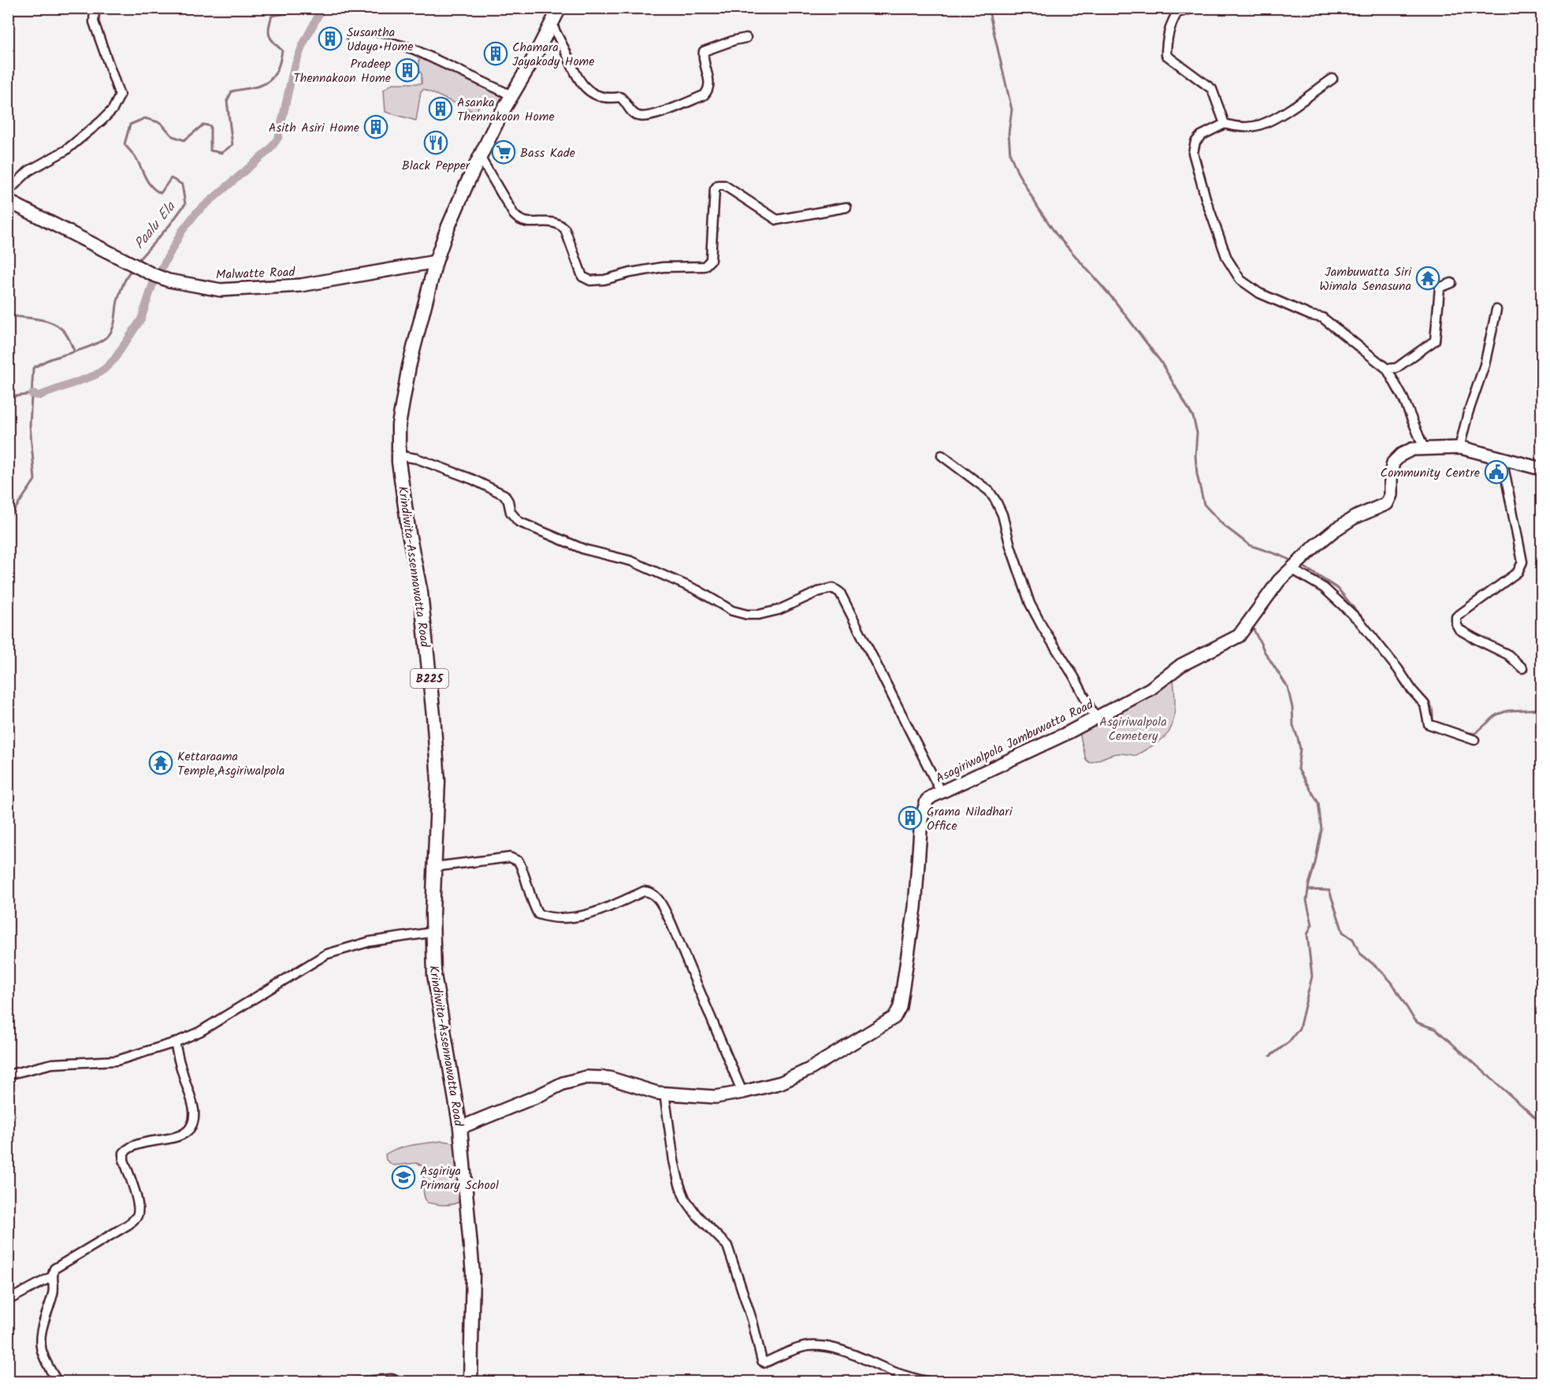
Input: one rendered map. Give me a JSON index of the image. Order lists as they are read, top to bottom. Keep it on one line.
{"streets":{"main road":["Krindiwita-Assennawatta Road","B225"],"street":["Malwatte Road","Asagiriwalpola Jambuwatta Road"]},"crossings":[["Malwatte Road","Krindiwita-Assennawatta Road"],["Krindiwita-Assennawatta Road","Asagiriwalpola Jambuwatta Road"]],"water":["Paalu Ela"],"parks":["Asgiriwalpola Cemetery"],"places":{"building":["Susantha Udaya Home","Chamara Jayakody Home","Pradeep Thennakoon Home","Asanka Thennakoon Home","Asith Asiri Home","Grama Niladhari Office"],"restaurant":["Black Pepper"],"supermarket":["Bass Kade"],"temple":["Jambuwatta Siri Wimala Senasuna","Kettaraama Temple,Asgiriwalpola"],"public building":["Community Centre"],"school or university":["Asgiriya Primary School"]}}
